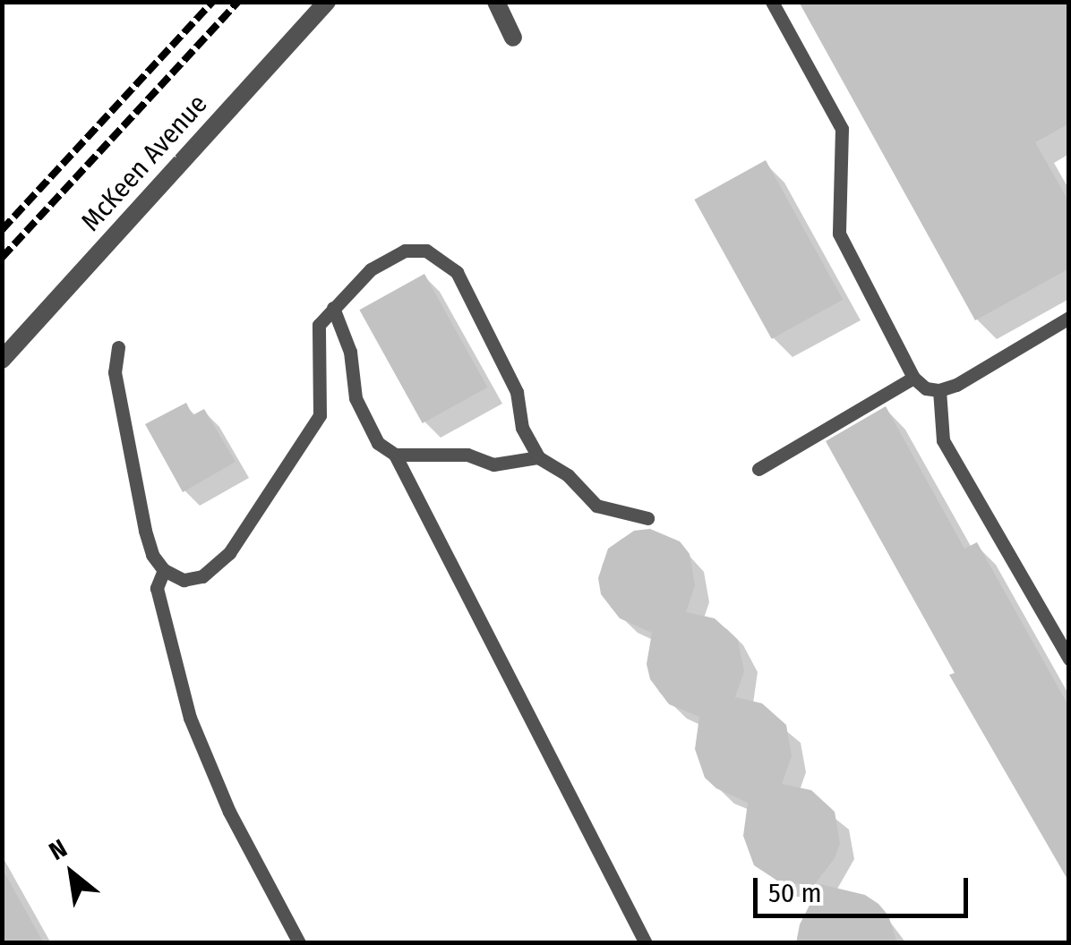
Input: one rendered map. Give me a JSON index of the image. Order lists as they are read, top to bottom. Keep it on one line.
{"streets":{"street":["McKeen Avenue"]},"scale_bar":"50 m","north":"top left"}
